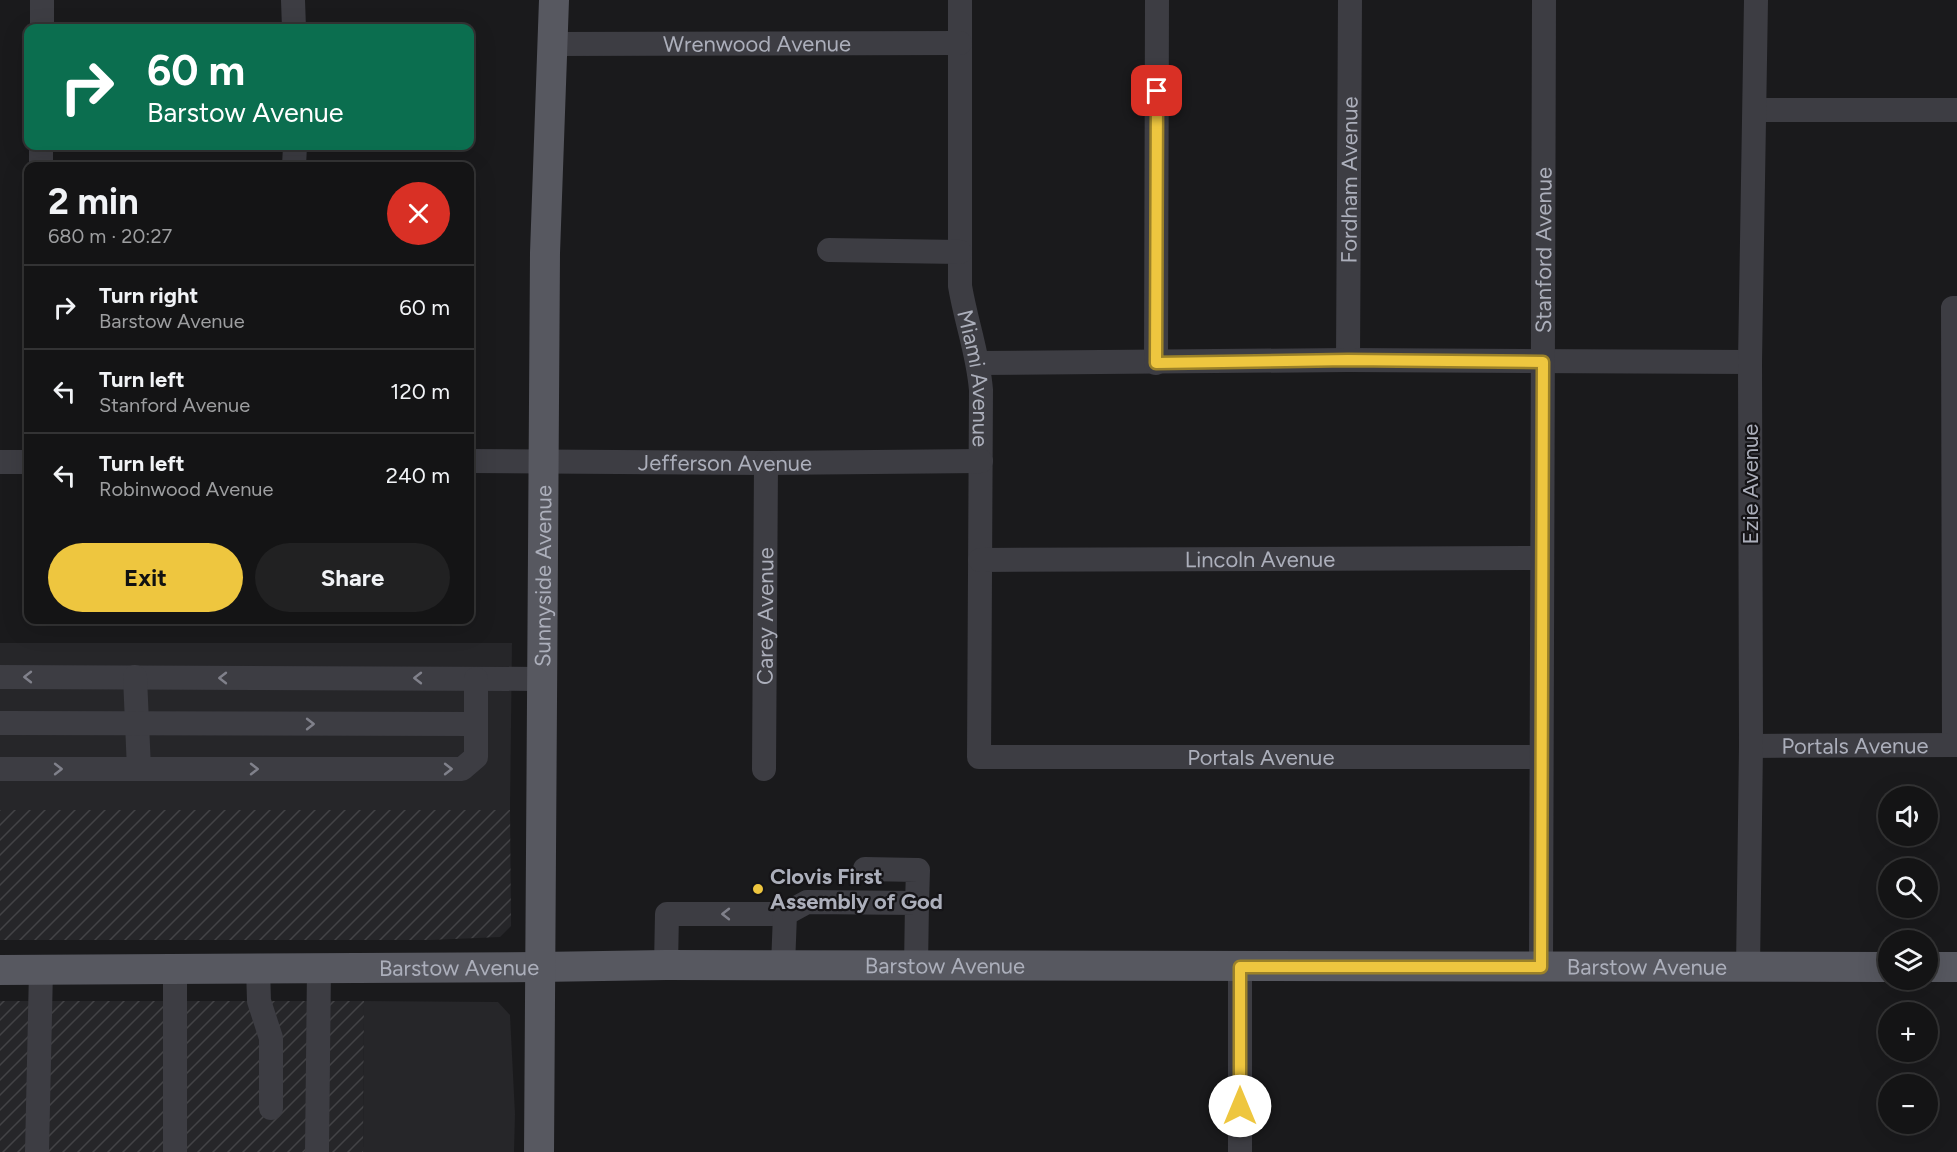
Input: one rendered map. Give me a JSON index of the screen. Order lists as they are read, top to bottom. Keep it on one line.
{"streets":{"main road":["Sunnyside Avenue","Barstow Avenue"],"street":["Wrenwood Avenue","Fordham Avenue","Stanford Avenue","Miami Avenue","Jefferson Avenue","Ezie Avenue","Lincoln Avenue","Carey Avenue","Portals Avenue"]},"crossings":[["Wrenwood Avenue","Miami Avenue"],["Wrenwood Avenue","Sunnyside Avenue"],["Stanford Avenue","Lincoln Avenue"],["Stanford Avenue","Portals Avenue"],["Stanford Avenue","Barstow Avenue"],["Miami Avenue","Jefferson Avenue"],["Miami Avenue","Lincoln Avenue"],["Miami Avenue","Portals Avenue"],["Jefferson Avenue","Sunnyside Avenue"],["Jefferson Avenue","Carey Avenue"],["Ezie Avenue","Portals Avenue"],["Ezie Avenue","Barstow Avenue"],["Sunnyside Avenue","Barstow Avenue"]],"places":["Clovis First Assembly of God"],"page":{"turn":["60 m","Barstow Avenue"],"heading":["2 min","680 m · 20:27"],"list":[{"name":"Turn right","note":"Barstow Avenue","value":"60 m"},{"name":"Turn left","note":"Stanford Avenue","value":"120 m"},{"name":"Turn left","note":"Robinwood Avenue","value":"240 m"}],"buttons":["Exit","Share"],"map_buttons":["+","−"]}}
